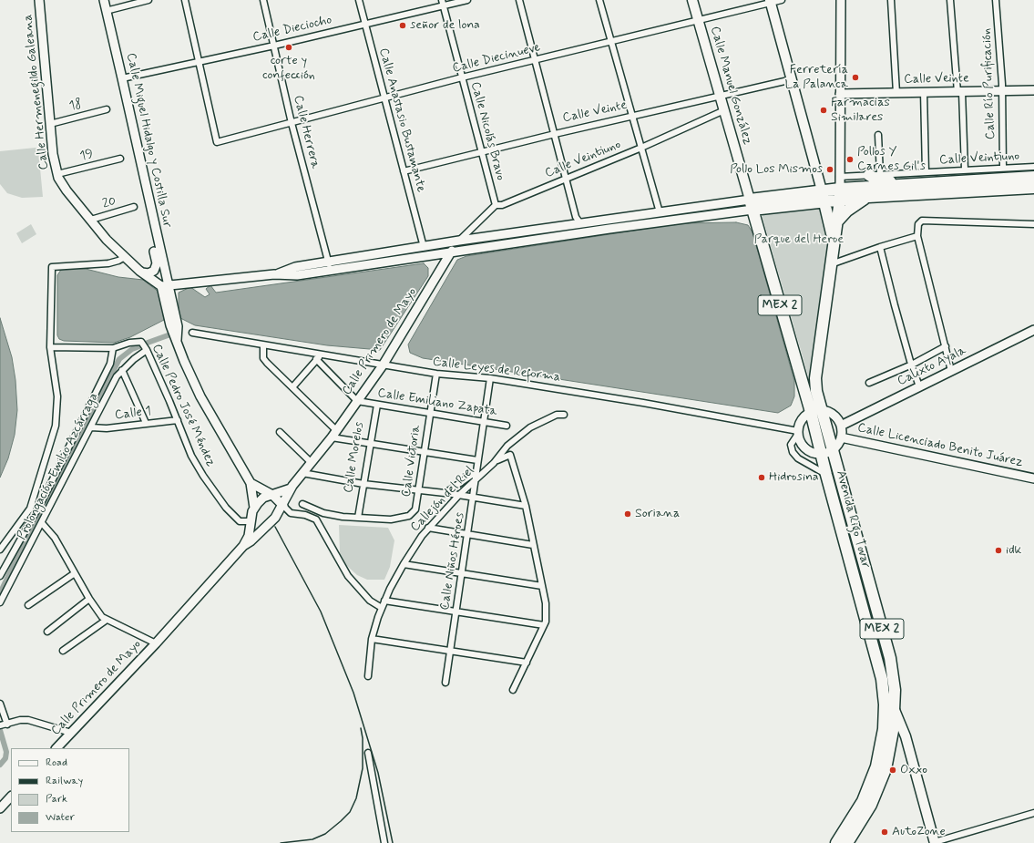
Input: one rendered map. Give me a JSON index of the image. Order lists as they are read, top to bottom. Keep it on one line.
{"streets":{"highway":["MEX 2","Avenida Rigo Tovar"],"main road":["Calle Veinte","Calle Manuel González","Calle Hermenegildo Galeana","Calle Miguel Hidalgo y Costilla Sur","Calle Primero de Mayo","Calixto Ayala","Calle Licenciado Benito Juárez"],"street":["Calle Dieciocho","Calle Diecinueve","Calle Río Purificación","18","Calle Anastasio Bustamante","Calle Nicolás Bravo","Calle Herrera","19","Calle Veintiuno","20","Calle Leyes de Reforma","Calle Emiliano Zapata","Calle Pedro José Méndez","Calle 1","Calle Morelos","Calle Victoria","Prolongación Emilio Azcárraga","Callejón del Riel","Calle Niños Héroes"]},"crossings":[["Calle Dieciocho","Calle Diecinueve"],["Calle Dieciocho","Calle Anastasio Bustamante"],["Calle Dieciocho","Calle Nicolás Bravo"],["Calle Dieciocho","Calle Herrera"],["Calle Dieciocho","Calle Miguel Hidalgo y Costilla Sur"],["Calle Diecinueve","Calle Manuel González"],["Calle Diecinueve","Calle Anastasio Bustamante"],["Calle Diecinueve","Calle Nicolás Bravo"],["Calle Diecinueve","Calle Herrera"],["Calle Diecinueve","MEX 2"],["Calle Veinte","Calle Río Purificación"],["Calle Veinte","Calle Manuel González"],["Calle Veinte","Calle Anastasio Bustamante"],["Calle Veinte","Calle Nicolás Bravo"],["Calle Veinte","MEX 2"],["Calle Río Purificación","Calle Veintiuno"],["Calle Manuel González","Calle Veintiuno"],["Calle Manuel González","Avenida Rigo Tovar"],["Calle Hermenegildo Galeana","18"],["Calle Hermenegildo Galeana","Calle Miguel Hidalgo y Costilla Sur"],["Calle Hermenegildo Galeana","19"],["Calle Hermenegildo Galeana","20"],["Calle Nicolás Bravo","Calle Veintiuno"],["Calle Miguel Hidalgo y Costilla Sur","Calle Primero de Mayo"],["Calle Veintiuno","Calle Primero de Mayo"],["MEX 2","Avenida Rigo Tovar"],["Calle Primero de Mayo","Calle Leyes de Reforma"],["Calle Primero de Mayo","Calle Emiliano Zapata"],["Calle Primero de Mayo","Calle Pedro José Méndez"],["Calle Primero de Mayo","Prolongación Emilio Azcárraga"],["Calle Leyes de Reforma","Calle Victoria"],["Calle Leyes de Reforma","Calle Niños Héroes"],["Calle Emiliano Zapata","Calle Morelos"],["Calle Emiliano Zapata","Calle Victoria"],["Calle Emiliano Zapata","Calle Niños Héroes"],["Calle Pedro José Méndez","Calle 1"],["Calle Pedro José Méndez","Prolongación Emilio Azcárraga"],["Calle 1","Prolongación Emilio Azcárraga"],["Calle Morelos","Calle Victoria"],["Callejón del Riel","Calle Niños Héroes"]],"parks":["Parque del Heroe"],"places":["señor de lona","corte y confección","Ferretería La Palanca","Farmacias Similares","Pollos Y Carnes Gil's","Pollo Los Mismos","Hidrosina","Soriana","idk","Oxxo","AutoZone"],"legend":["Road","Railway","Park","Water"]}
